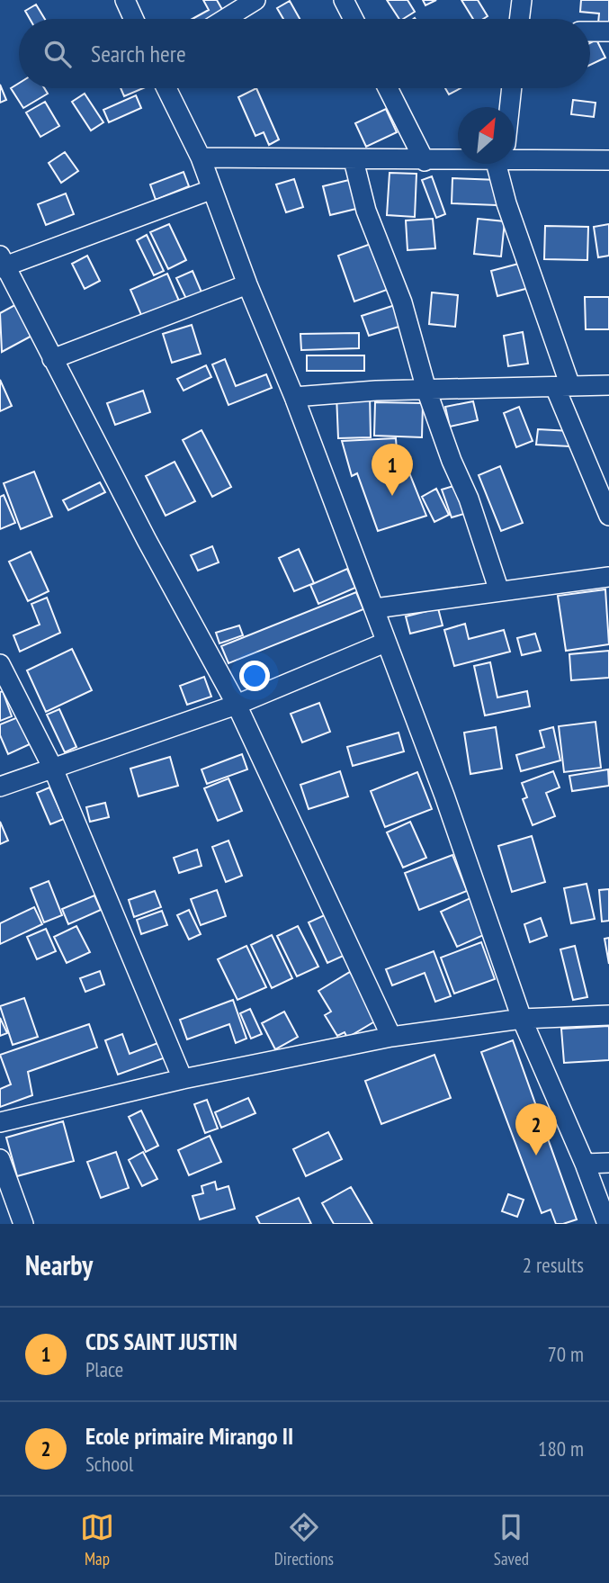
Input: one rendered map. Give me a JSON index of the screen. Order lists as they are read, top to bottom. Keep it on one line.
{"north":"top right","page":{"search":"Search here","pins":["1","2"],"heading":["Nearby","2 results"],"list":[{"mark":"1","name":"CDS SAINT JUSTIN","note":"Place","value":"70 m"},{"mark":"2","name":"Ecole primaire Mirango II","note":"School","value":"180 m"}],"nav":["Map","Directions","Saved"]}}
